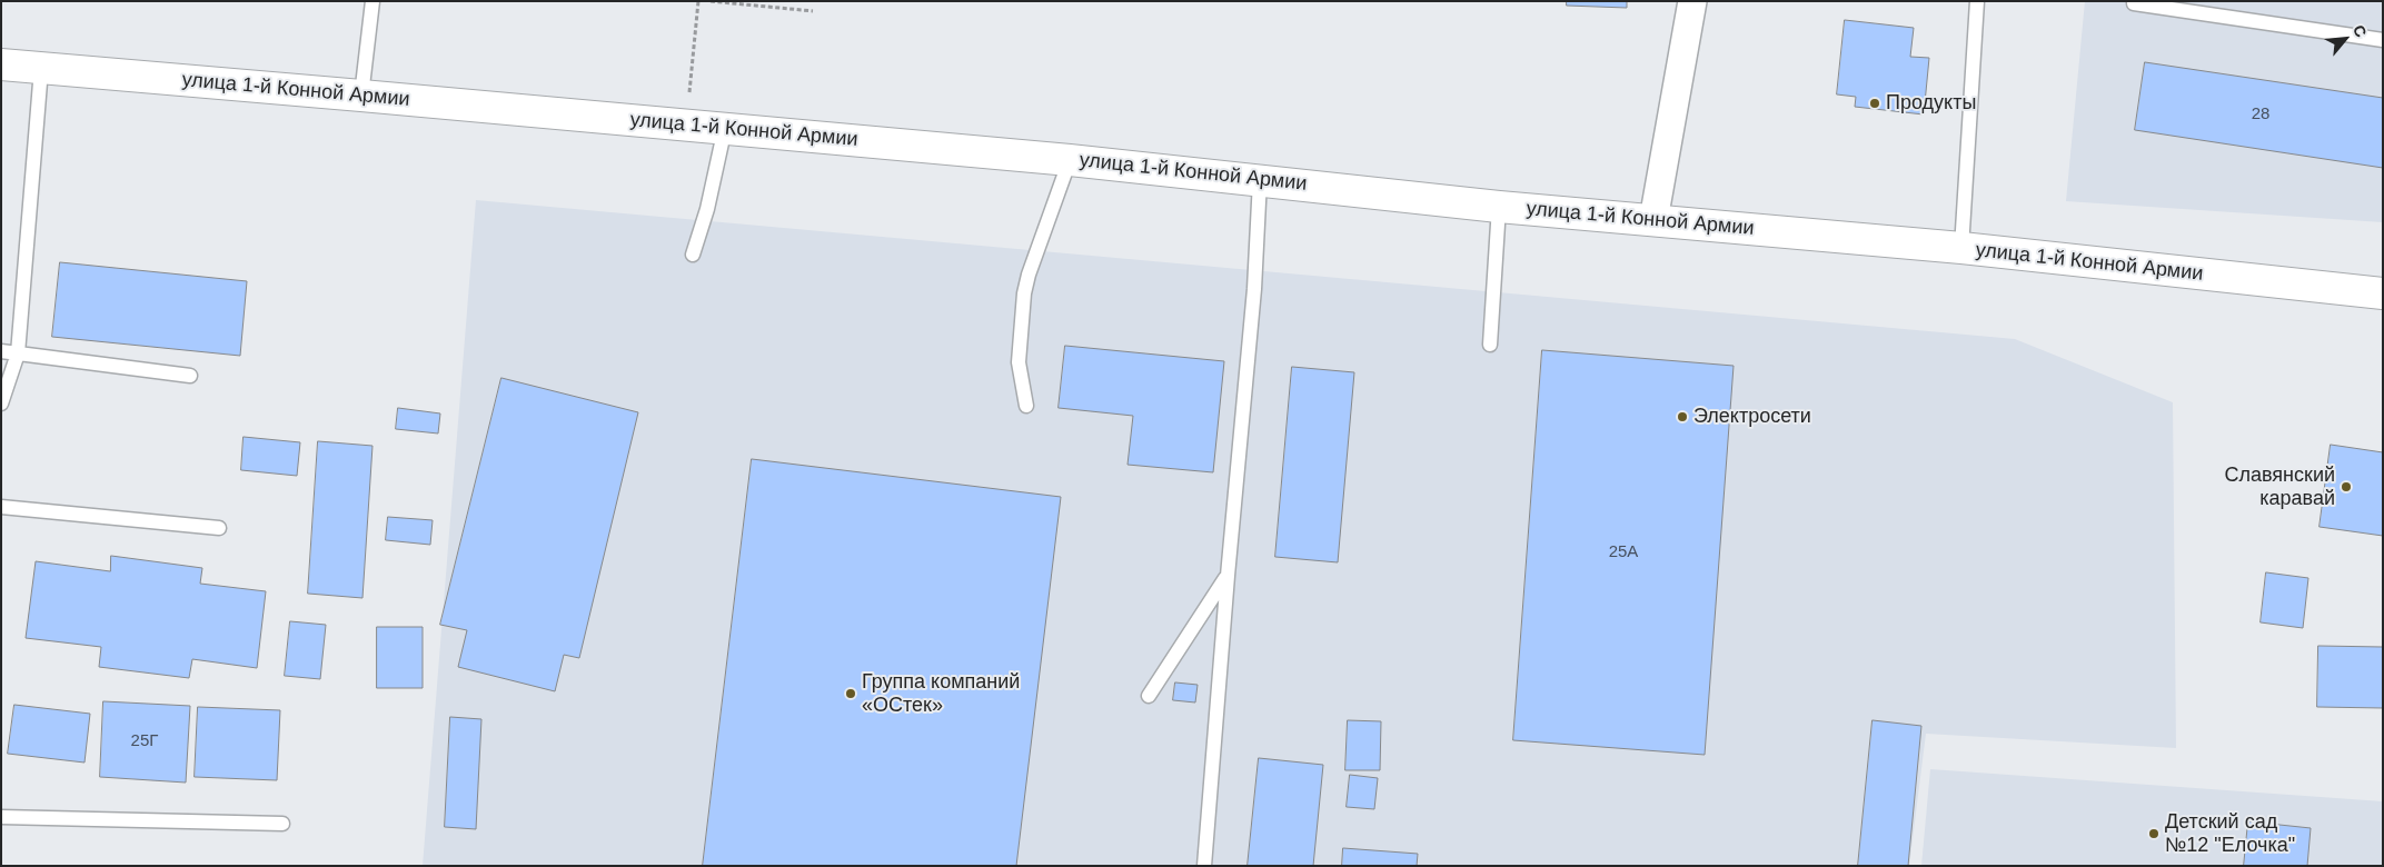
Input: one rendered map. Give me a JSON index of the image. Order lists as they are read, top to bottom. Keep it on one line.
{"streets":{"main road":["улица 1-й Конной Армии"]},"places":["Продукты","Электросети","Славянский каравай","Группа компаний «ОСтек»","Детский сад №12 \"Елочка\""],"house_numbers":["28","25А","25Г"],"north":"top right"}
